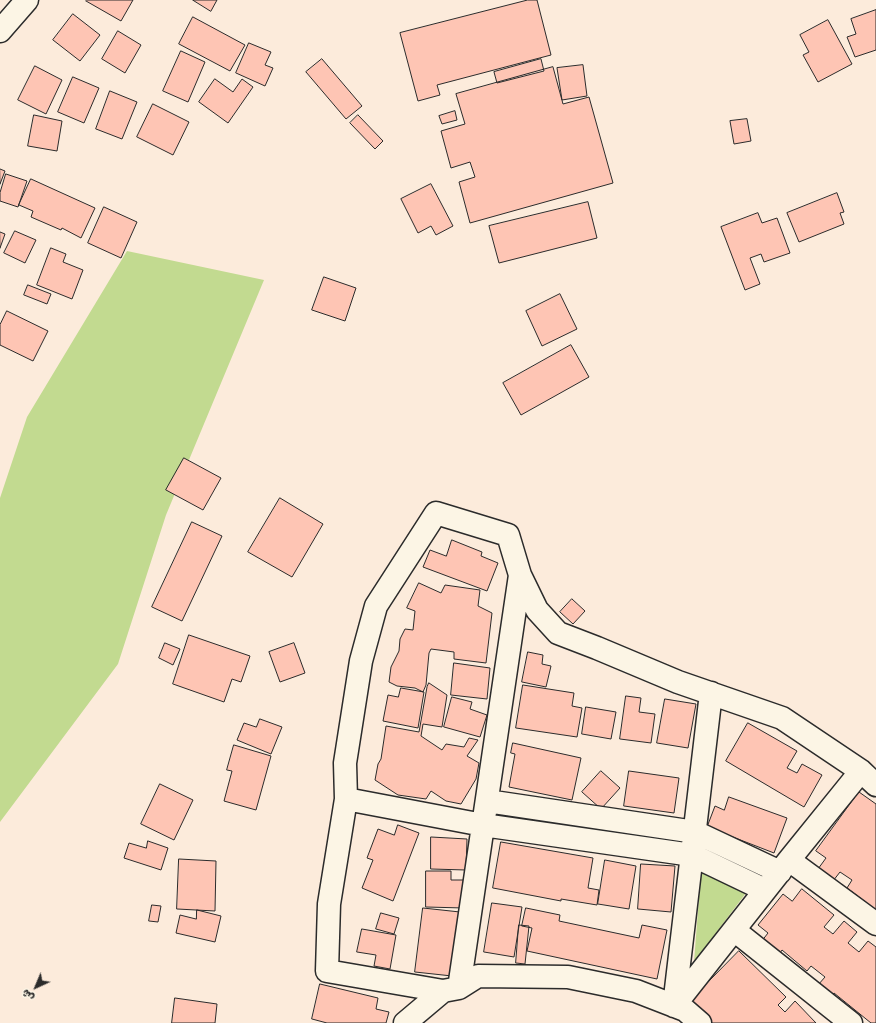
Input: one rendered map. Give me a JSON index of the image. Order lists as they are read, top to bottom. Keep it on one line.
{"north":"bottom left"}
